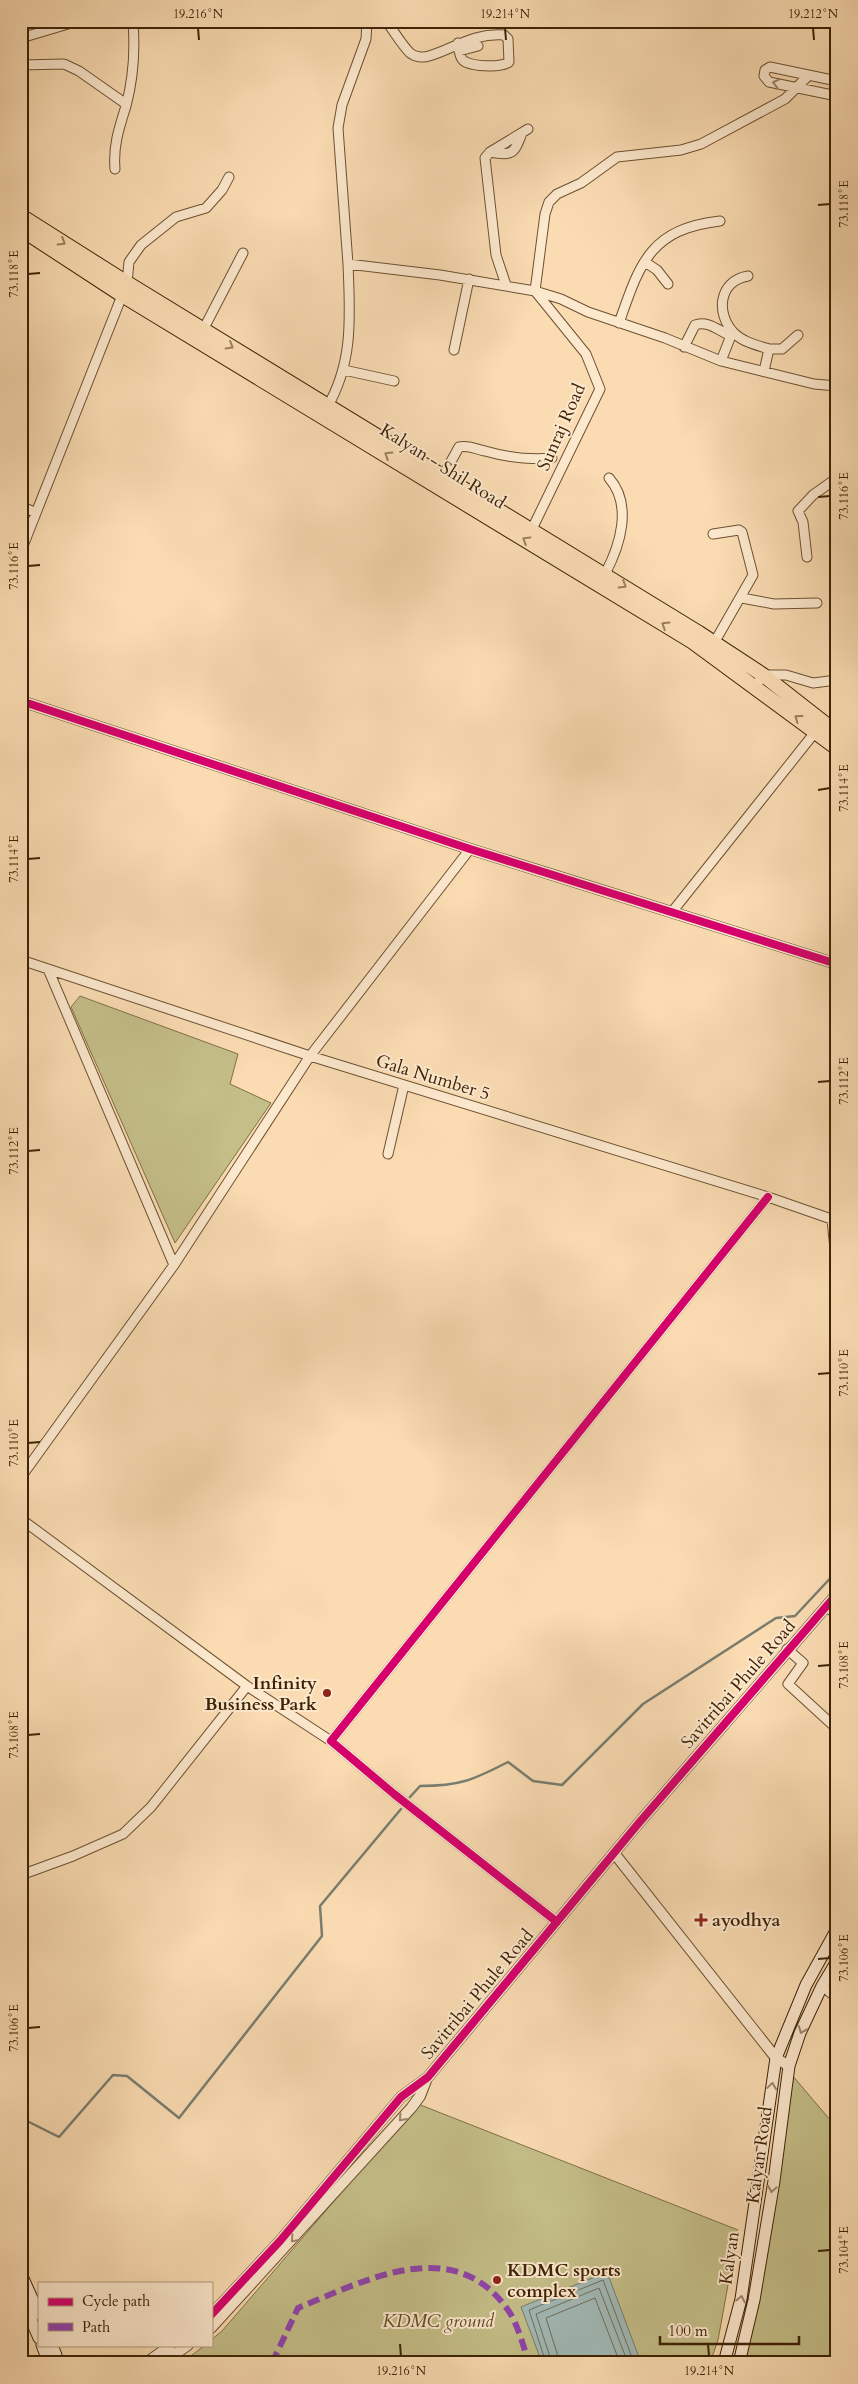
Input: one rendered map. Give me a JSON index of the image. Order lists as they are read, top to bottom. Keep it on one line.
{"streets":{"main road":["Kalyan - Shil Road","Kalyan Road","Kalyan"],"street":["Sunraj Road","Gala Number 5","Savitribai Phule Road"]},"crossings":[["Sunraj Road","Kalyan - Shil Road"]],"one_way":["Kalyan Road","Kalyan"],"parks":["KDMC ground"],"places":{"other":["Infinity Business Park","KDMC sports complex"],"health":["ayodhya"]},"legend":["Cycle path","Path"],"scale_bar":"100 m","coordinates":["19.216°N","19.214°N","19.212°N","73.118°E","73.116°E","73.114°E","73.112°E","73.110°E","73.108°E","73.106°E","73.104°E"]}
